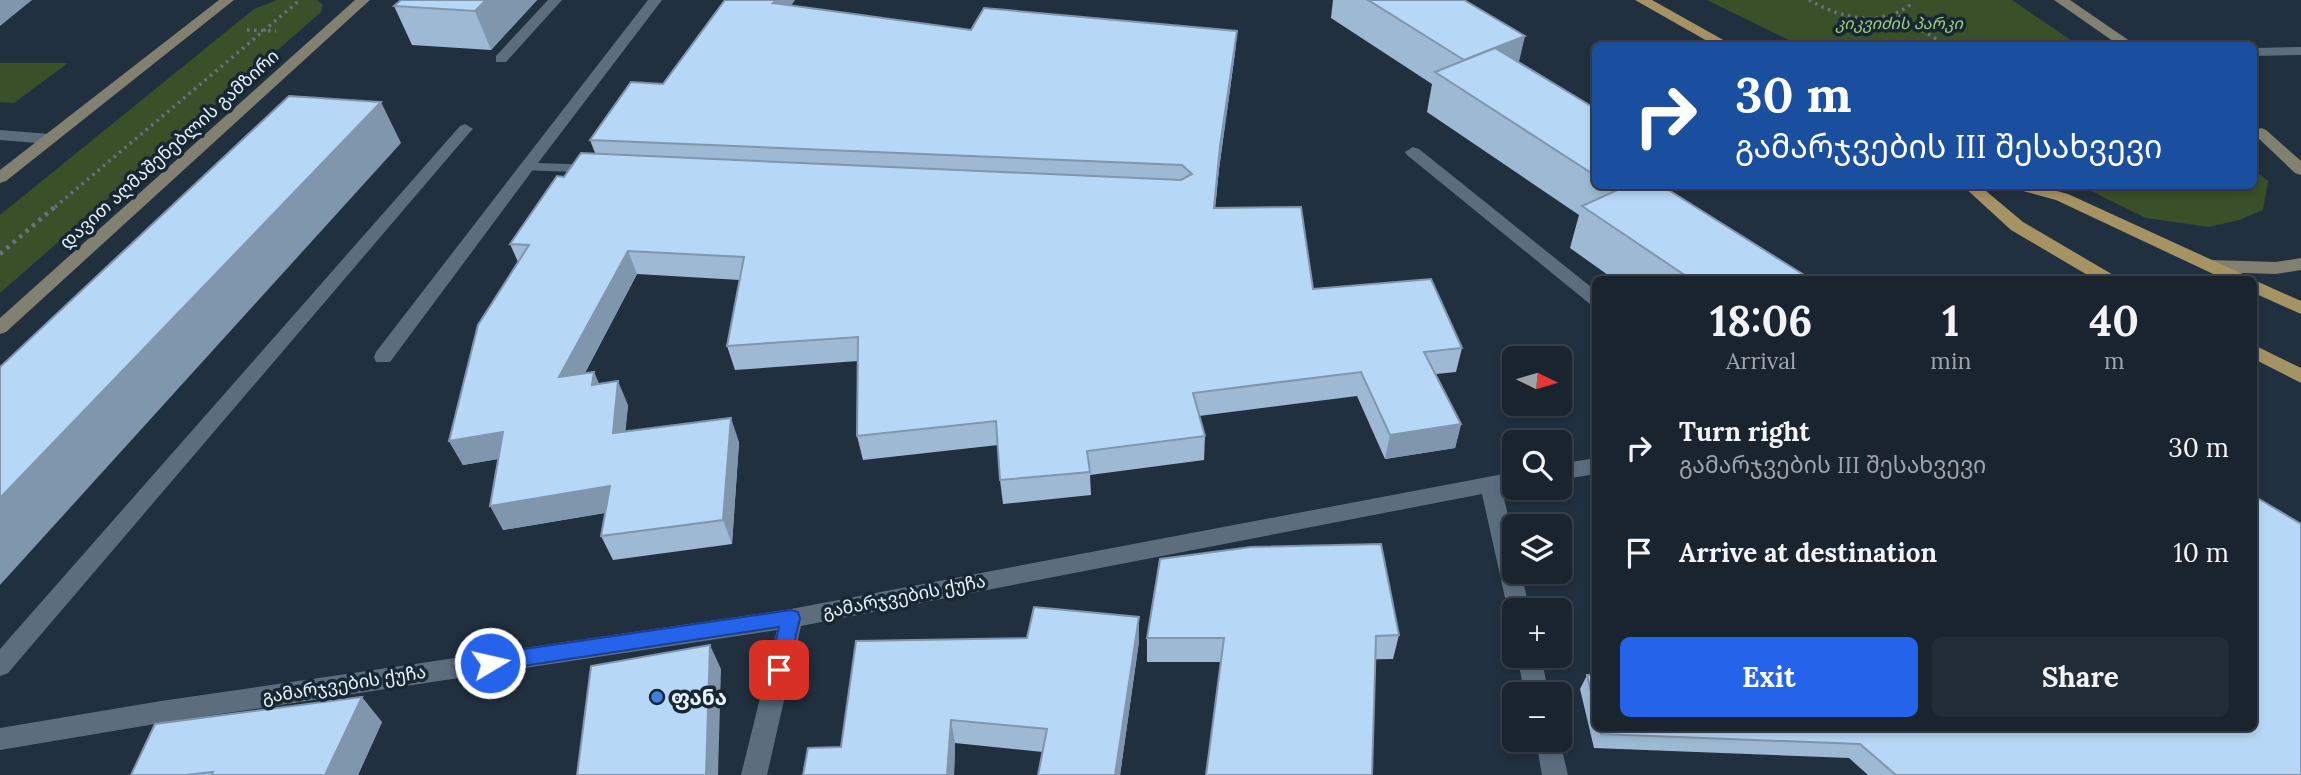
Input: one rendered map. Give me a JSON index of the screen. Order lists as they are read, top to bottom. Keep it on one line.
{"streets":{"main road":["დავით აღმაშენებლის გამზირი"],"street":["გამარჯვების ქუჩა"]},"parks":["კიკვიძის პარკი"],"places":["ფანა"],"north":"right","page":{"turn":["30 m","გამარჯვების III შესახვევი"],"eta":["18:06","Arrival","1","min","40","m"],"map_buttons":["+","−"],"list":[{"name":"Turn right","note":"გამარჯვების III შესახვევი","value":"30 m"},{"name":"Arrive at destination","value":"10 m"}],"buttons":["Exit","Share"]}}
